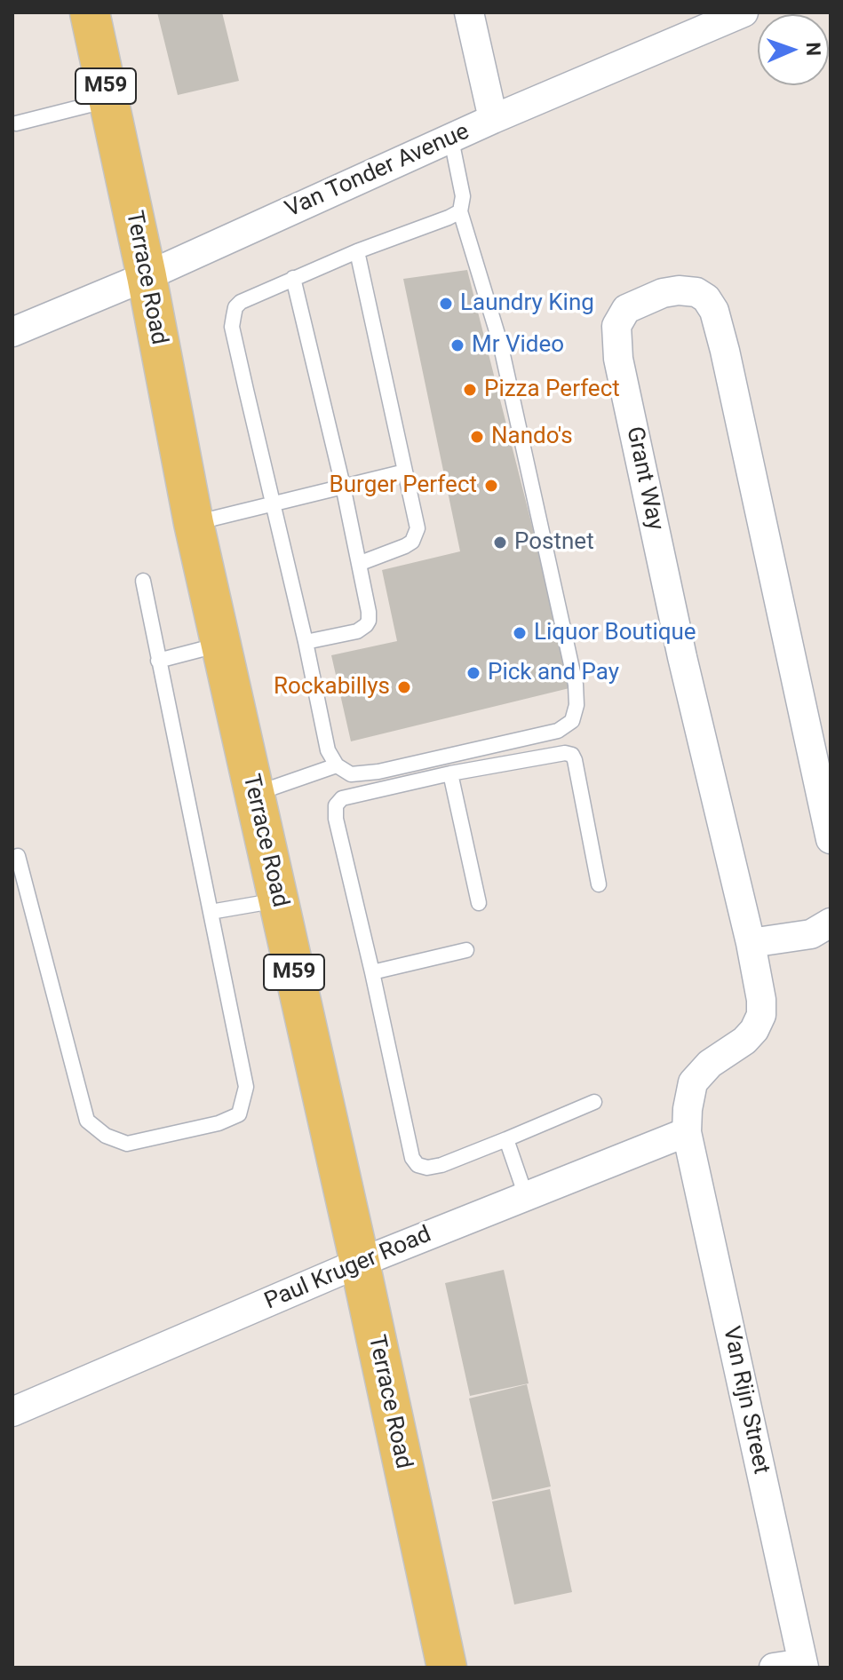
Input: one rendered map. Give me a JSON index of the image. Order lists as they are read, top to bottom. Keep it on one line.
{"streets":{"main road":["M59","Terrace Road"],"street":["Van Tonder Avenue","Grant Way","Paul Kruger Road","Van Rijn Street"]},"crossings":[["Van Tonder Avenue","Terrace Road"],["Terrace Road","Paul Kruger Road"],["Grant Way","Paul Kruger Road"],["Grant Way","Van Rijn Street"],["Paul Kruger Road","Van Rijn Street"]],"places":["Laundry King","Mr Video","Pizza Perfect","Nando's","Burger Perfect","Postnet","Liquor Boutique","Pick and Pay","Rockabillys"],"north":"right"}
